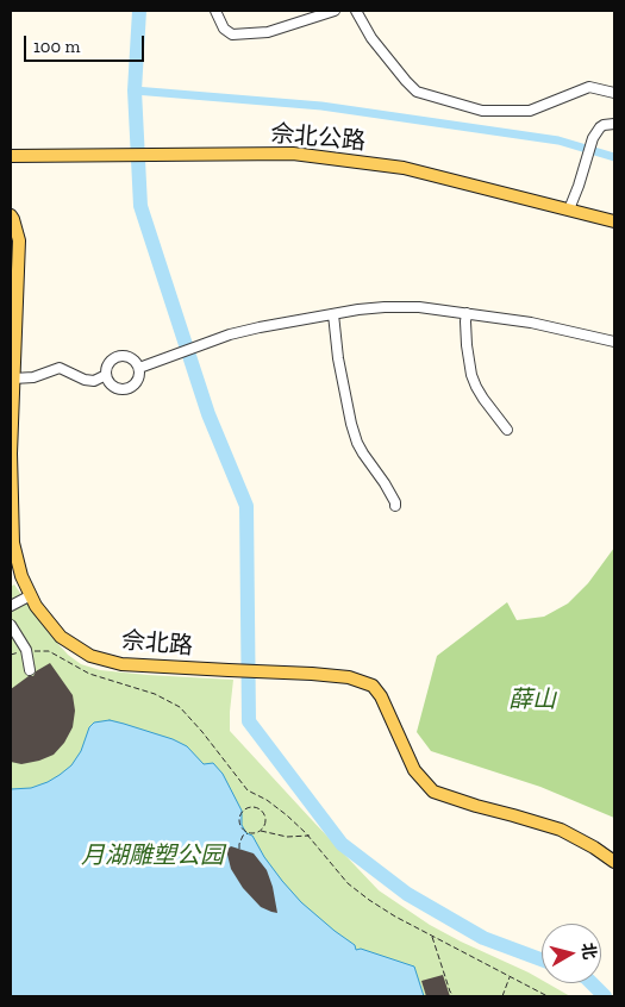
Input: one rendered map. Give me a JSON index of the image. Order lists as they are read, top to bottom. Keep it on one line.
{"streets":{"main road":["佘北公路","佘北路"]},"parks":["薛山","月湖雕塑公园"],"scale_bar":"100 m","north":"right"}
